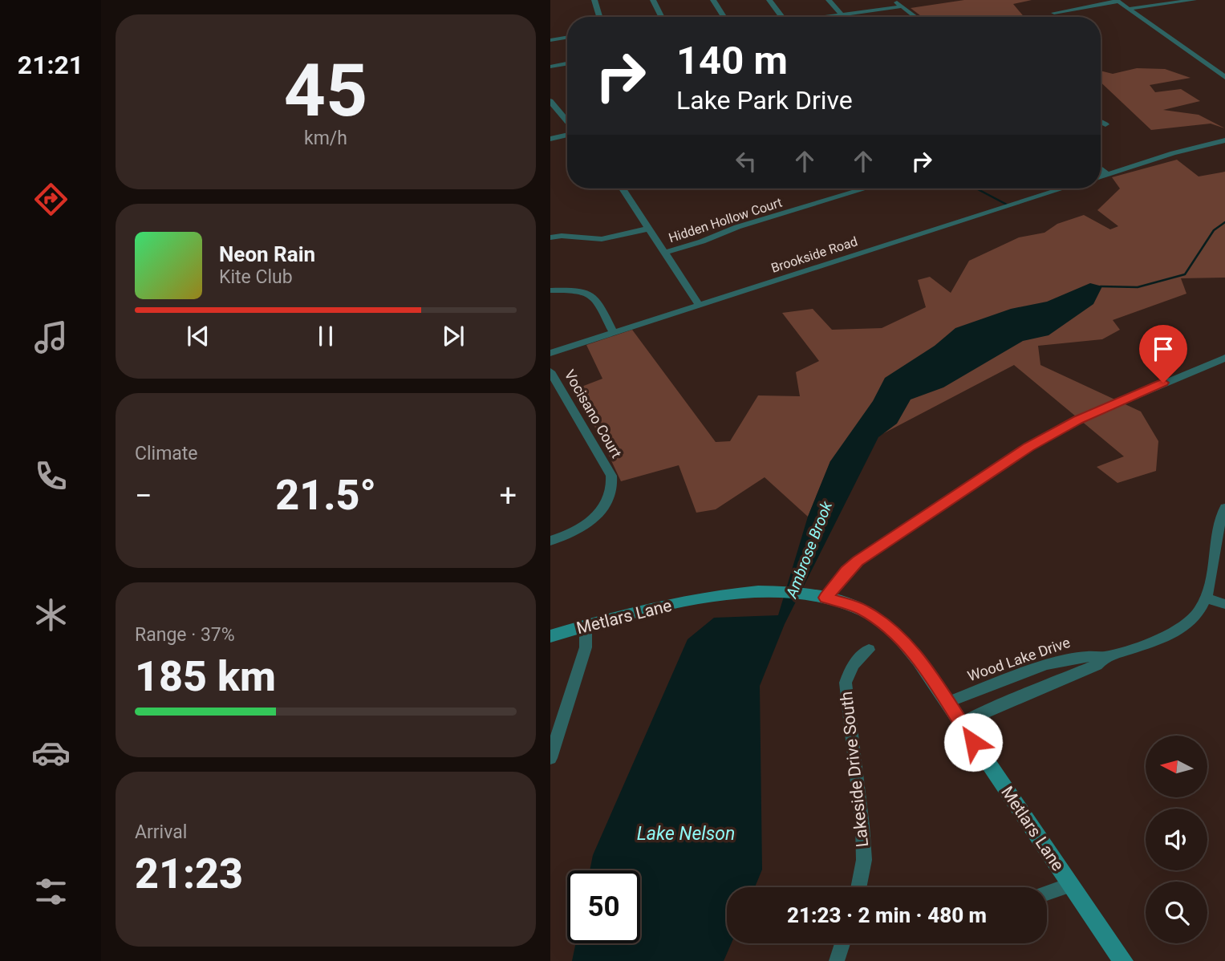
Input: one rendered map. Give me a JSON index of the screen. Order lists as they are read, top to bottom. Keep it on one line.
{"streets":{"main road":["Metlars Lane"],"street":["Hidden Hollow Court","Brookside Road","Vocisano Court","Wood Lake Drive","Lakeside Drive South"]},"crossings":[["Metlars Lane","Wood Lake Drive"]],"water":["Ambrose Brook","Lake Nelson"],"north":"left","page":{"tabs":"21:21","tile":[["45","km/h"],"Climate",["Range · 37%","185 km"],["Arrival","21:23"]],"turn":["140 m","Lake Park Drive"],"song":["Neon Rain","Kite Club"],"heat":["−","21.5°","+"],"limit":"50","trip":"21:23 · 2 min · 480 m"}}
